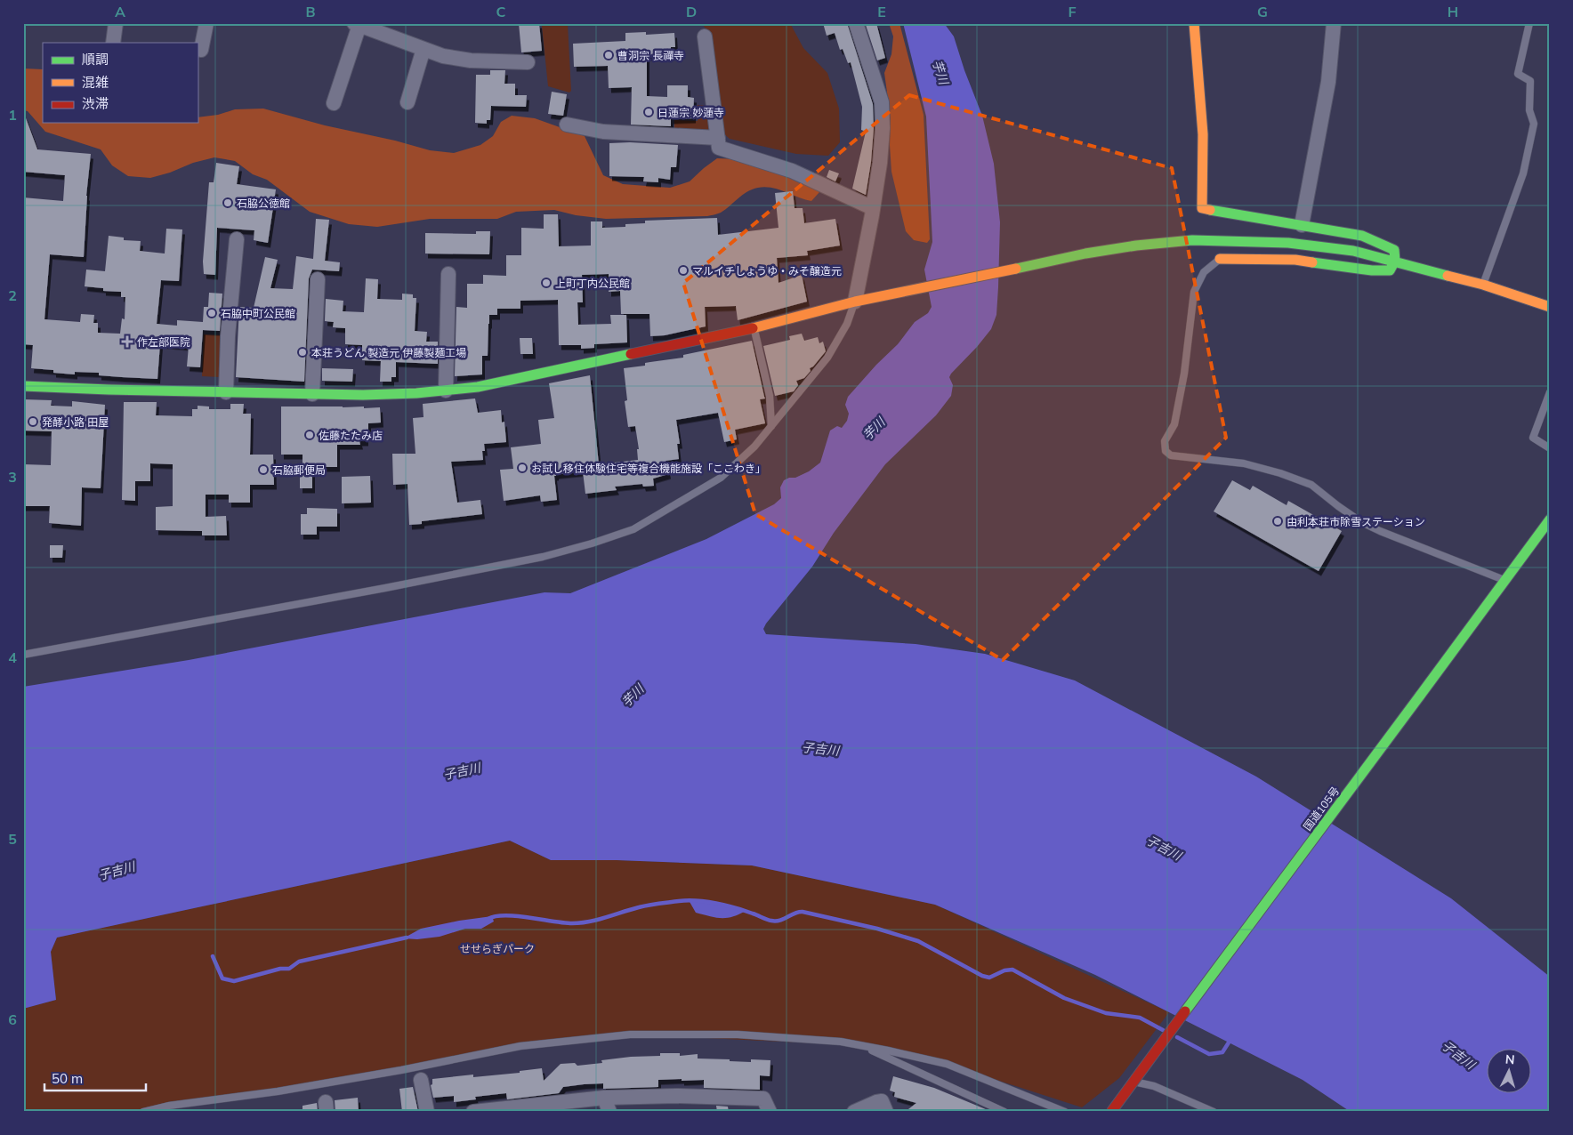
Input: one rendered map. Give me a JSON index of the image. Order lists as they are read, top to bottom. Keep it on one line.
{"streets":{"main road":["国道105号"]},"water":["芋川","子吉川"],"parks":["せせらぎパーク"],"places":{"other":["曹洞宗 長禪寺","日蓮宗 妙蓮寺","石脇公徳館","マルイチしょうゆ・みそ醸造元","上町丁内公民館","石脇中町公民館","本荘うどん 製造元 伊藤製麺工場","発酵小路 田屋","佐藤たたみ店","お試し移住体験住宅等複合機能施設「ここわき」","石脇郵便局","由利本荘市除雪ステーション"],"health":["作左部医院"]},"legend":["順調","混雑","渋滞"],"scale_bar":"50 m","north":"top","grid":{"columns":["A","B","C","D","E","F","G","H"],"rows":["1","2","3","4","5","6"]}}
